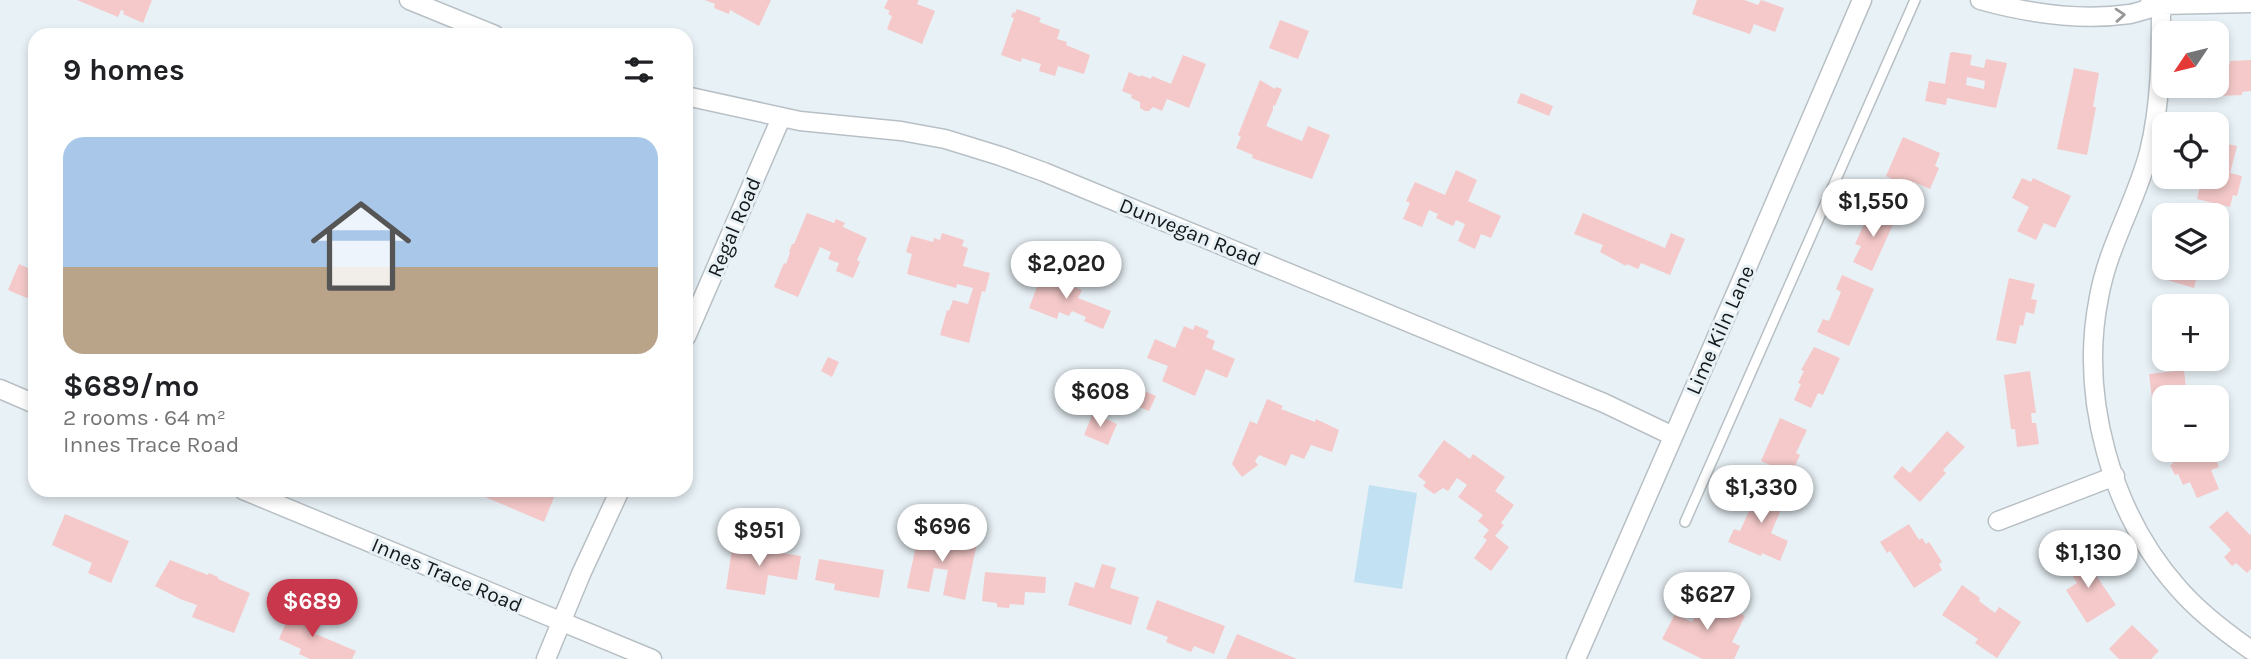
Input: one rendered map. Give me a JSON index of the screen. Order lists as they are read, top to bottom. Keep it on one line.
{"streets":{"street":["Regal Road","Dunvegan Road","Lime Kiln Lane","Innes Trace Road"]},"crossings":[["Regal Road","Dunvegan Road"],["Dunvegan Road","Lime Kiln Lane"]],"north":"bottom left","page":{"map_buttons":["+","−"],"heading":"9 homes","list":[{"name":"$689/mo","note":"2 rooms · 64 m² · Innes Trace Road"}],"price":["$1,550","$2,020","$608","$1,330","$696","$951","$1,130","$627","$689"]}}
